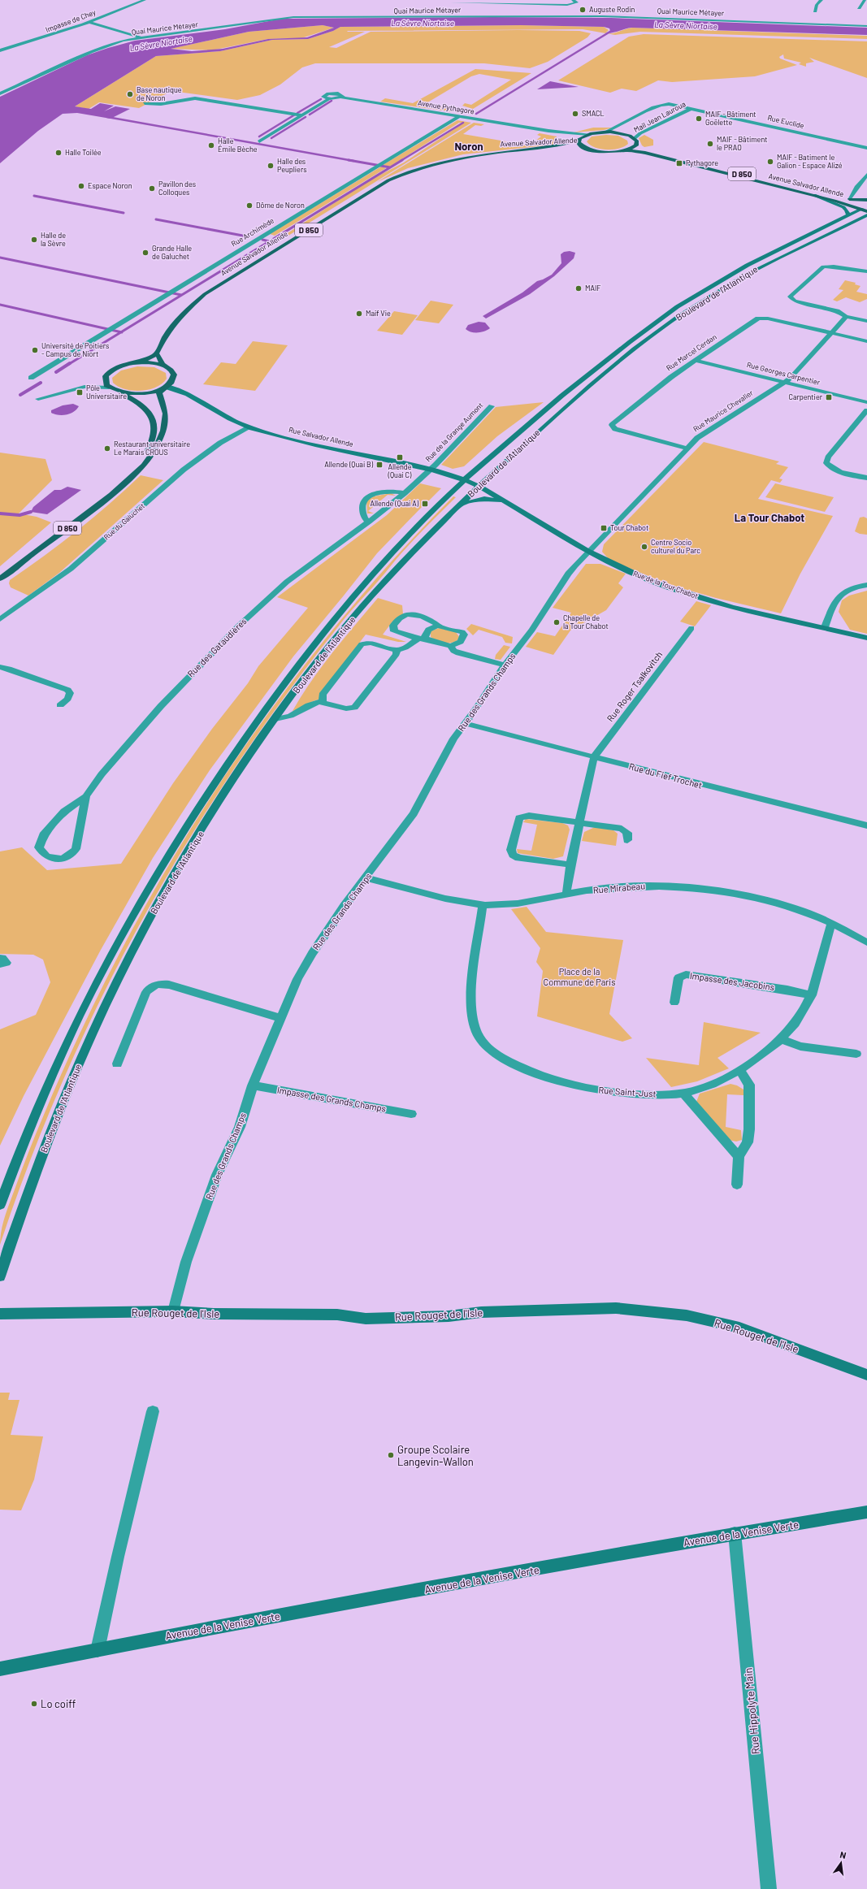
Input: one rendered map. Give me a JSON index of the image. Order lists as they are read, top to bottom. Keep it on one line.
{"streets":{"main road":["Avenue Salvador Allende","D 850","Boulevard de l'Atlantique","Rue Salvador Allende","Rue de la Tour Chabot","Rue Rouget de l'Isle","Avenue de la Venise Verte"],"street":["Quai Maurice Métayer","Impasse de Chey","Avenue Pythagore","Mail Jean Lauroua","Rue Euclide","Rue Archimède","Rue Marcel Cerdan","Rue Georges Carpentier","Rue Maurice Chevalier","Rue de la Grange Aumont","Rue du Galuchet","Rue des Gataudières","Rue Roger Tsalkovitch","Rue des Grands Champs","Rue du Fief Trochet","Rue Mirabeau","Impasse des Jacobins","Rue Saint-Just","Impasse des Grands Champs","Rue Hippolyte Main"]},"crossings":[["Avenue Pythagore","Avenue Salvador Allende"],["Avenue Pythagore","Rue Archimède"],["Mail Jean Lauroua","Rue Euclide"],["Mail Jean Lauroua","Avenue Salvador Allende"],["Avenue Salvador Allende","Boulevard de l'Atlantique"],["D 850","Rue Salvador Allende"],["Boulevard de l'Atlantique","Rue Salvador Allende"],["Boulevard de l'Atlantique","Rue de la Tour Chabot"],["Rue Marcel Cerdan","Rue Georges Carpentier"],["Rue Marcel Cerdan","Rue Maurice Chevalier"],["Rue Georges Carpentier","Rue Maurice Chevalier"],["Rue Maurice Chevalier","Rue de la Tour Chabot"],["Rue Maurice Chevalier","Rue des Grands Champs"],["Rue de la Grange Aumont","Rue Salvador Allende"],["Rue de la Grange Aumont","Rue des Gataudières"],["Rue Salvador Allende","Rue du Galuchet"],["Rue Salvador Allende","Rue de la Tour Chabot"],["Rue Salvador Allende","Rue des Gataudières"],["Rue de la Tour Chabot","Rue des Grands Champs"],["Rue Roger Tsalkovitch","Rue du Fief Trochet"],["Rue Roger Tsalkovitch","Rue Mirabeau"],["Rue des Grands Champs","Rue du Fief Trochet"],["Rue des Grands Champs","Rue Mirabeau"],["Rue des Grands Champs","Impasse des Grands Champs"],["Rue des Grands Champs","Rue Rouget de l'Isle"],["Rue Mirabeau","Rue Saint-Just"],["Impasse des Jacobins","Rue Saint-Just"],["Avenue de la Venise Verte","Rue Hippolyte Main"]],"districts":["Noron","La Tour Chabot"],"water":["La Sèvre Niortaise"],"parks":["Place de la Commune de Paris"],"places":{"other":["Auguste Rodin","Base nautique de Noron","SMACL","MAIF - Bâtiment Goëlette","MAIF - Bâtiment le PRAO","Halle Émile Bèche","Halle Toilée","MAIF - Batiment le Galion - Espace Alizé","Halle des Peupliers","Espace Noron","Pavillon des Colloques","Dôme de Noron","Halle de la Sèvre","Grande Halle de Galuchet","MAIF","Maif Vie","Université de Poitiers - Campus de Niort","Restaurant universitaire Le Marais CROUS","Centre Socio culturel du Parc","Chapelle de la Tour Chabot","Groupe Scolaire Langevin-Wallon","Lo coiff"],"transit":["Pythagore","Pôle Universitaire","Carpentier","Allende (Quai C)","Allende (Quai B)","Allende (Quai A)","Tour Chabot"]},"north":"top"}
